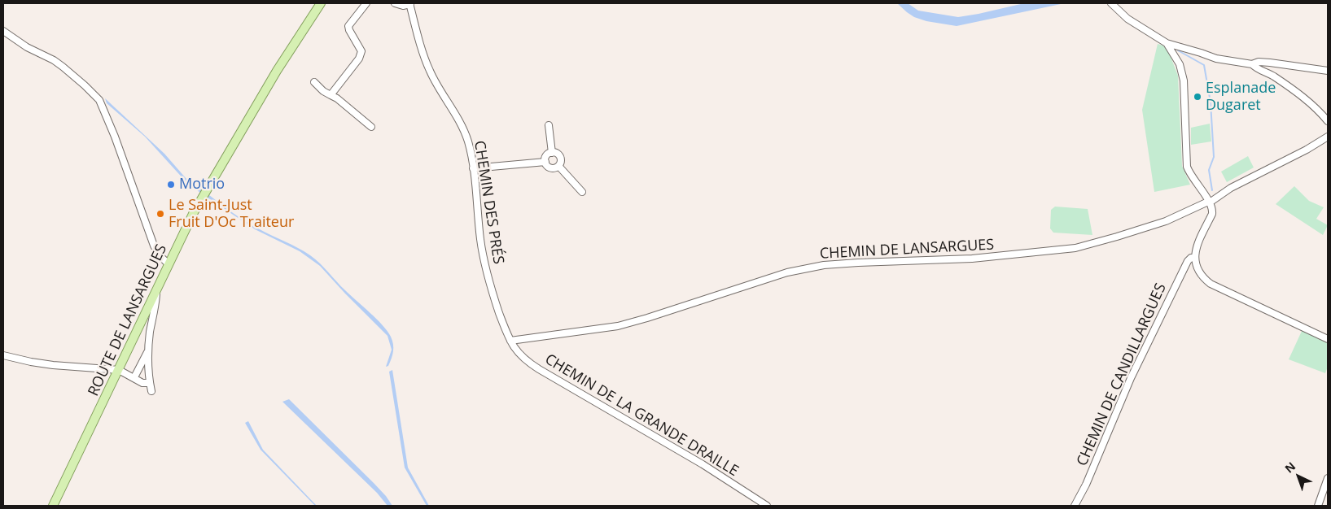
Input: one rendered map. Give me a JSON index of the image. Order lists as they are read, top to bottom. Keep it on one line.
{"streets":{"main road":["ROUTE DE LANSARGUES"],"street":["CHEMIN DES PRÉS","CHEMIN DE LANSARGUES","CHEMIN DE CANDILLARGUES","CHEMIN DE LA GRANDE DRAILLE"]},"crossings":[["CHEMIN DES PRÉS","CHEMIN DE LANSARGUES"],["CHEMIN DES PRÉS","CHEMIN DE LA GRANDE DRAILLE"],["CHEMIN DE LANSARGUES","CHEMIN DE LA GRANDE DRAILLE"]],"places":["Esplanade Dugaret","Motrio","Le Saint-Just Fruit D'Oc Traiteur"],"north":"top left"}
